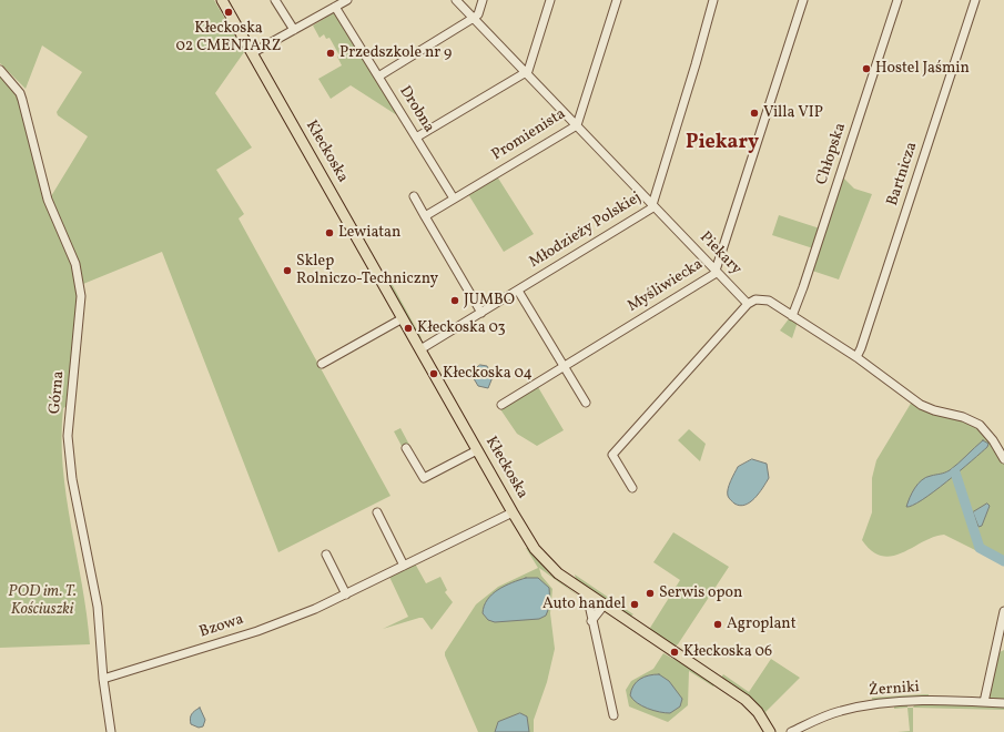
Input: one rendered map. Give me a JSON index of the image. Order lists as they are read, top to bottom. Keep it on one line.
{"streets":{"main road":["Kłeckoska"],"street":["Drobna","Promienista","Chłopska","Bartnicza","Młodzieży Polskiej","Piekary","Myśliwiecka","Górna","Bzowa","Żerniki"]},"crossings":[["Drobna","Promienista"],["Promienista","Piekary"],["Kłeckoska","Młodzieży Polskiej"],["Kłeckoska","Bzowa"],["Młodzieży Polskiej","Piekary"],["Piekary","Myśliwiecka"],["Górna","Bzowa"]],"districts":["Piekary"],"parks":["POD im. T. Kościuszki"],"places":["Kłeckoska 02 CMENTARZ","Przedszkole nr 9","Hostel Jaśmin","Villa VIP","Lewiatan","Sklep Rolniczo-Techniczny","JUMBO","Kłeckoska 03","Kłeckoska 04","Serwis opon","Auto handel","Agroplant","Kłeckoska 06"]}
